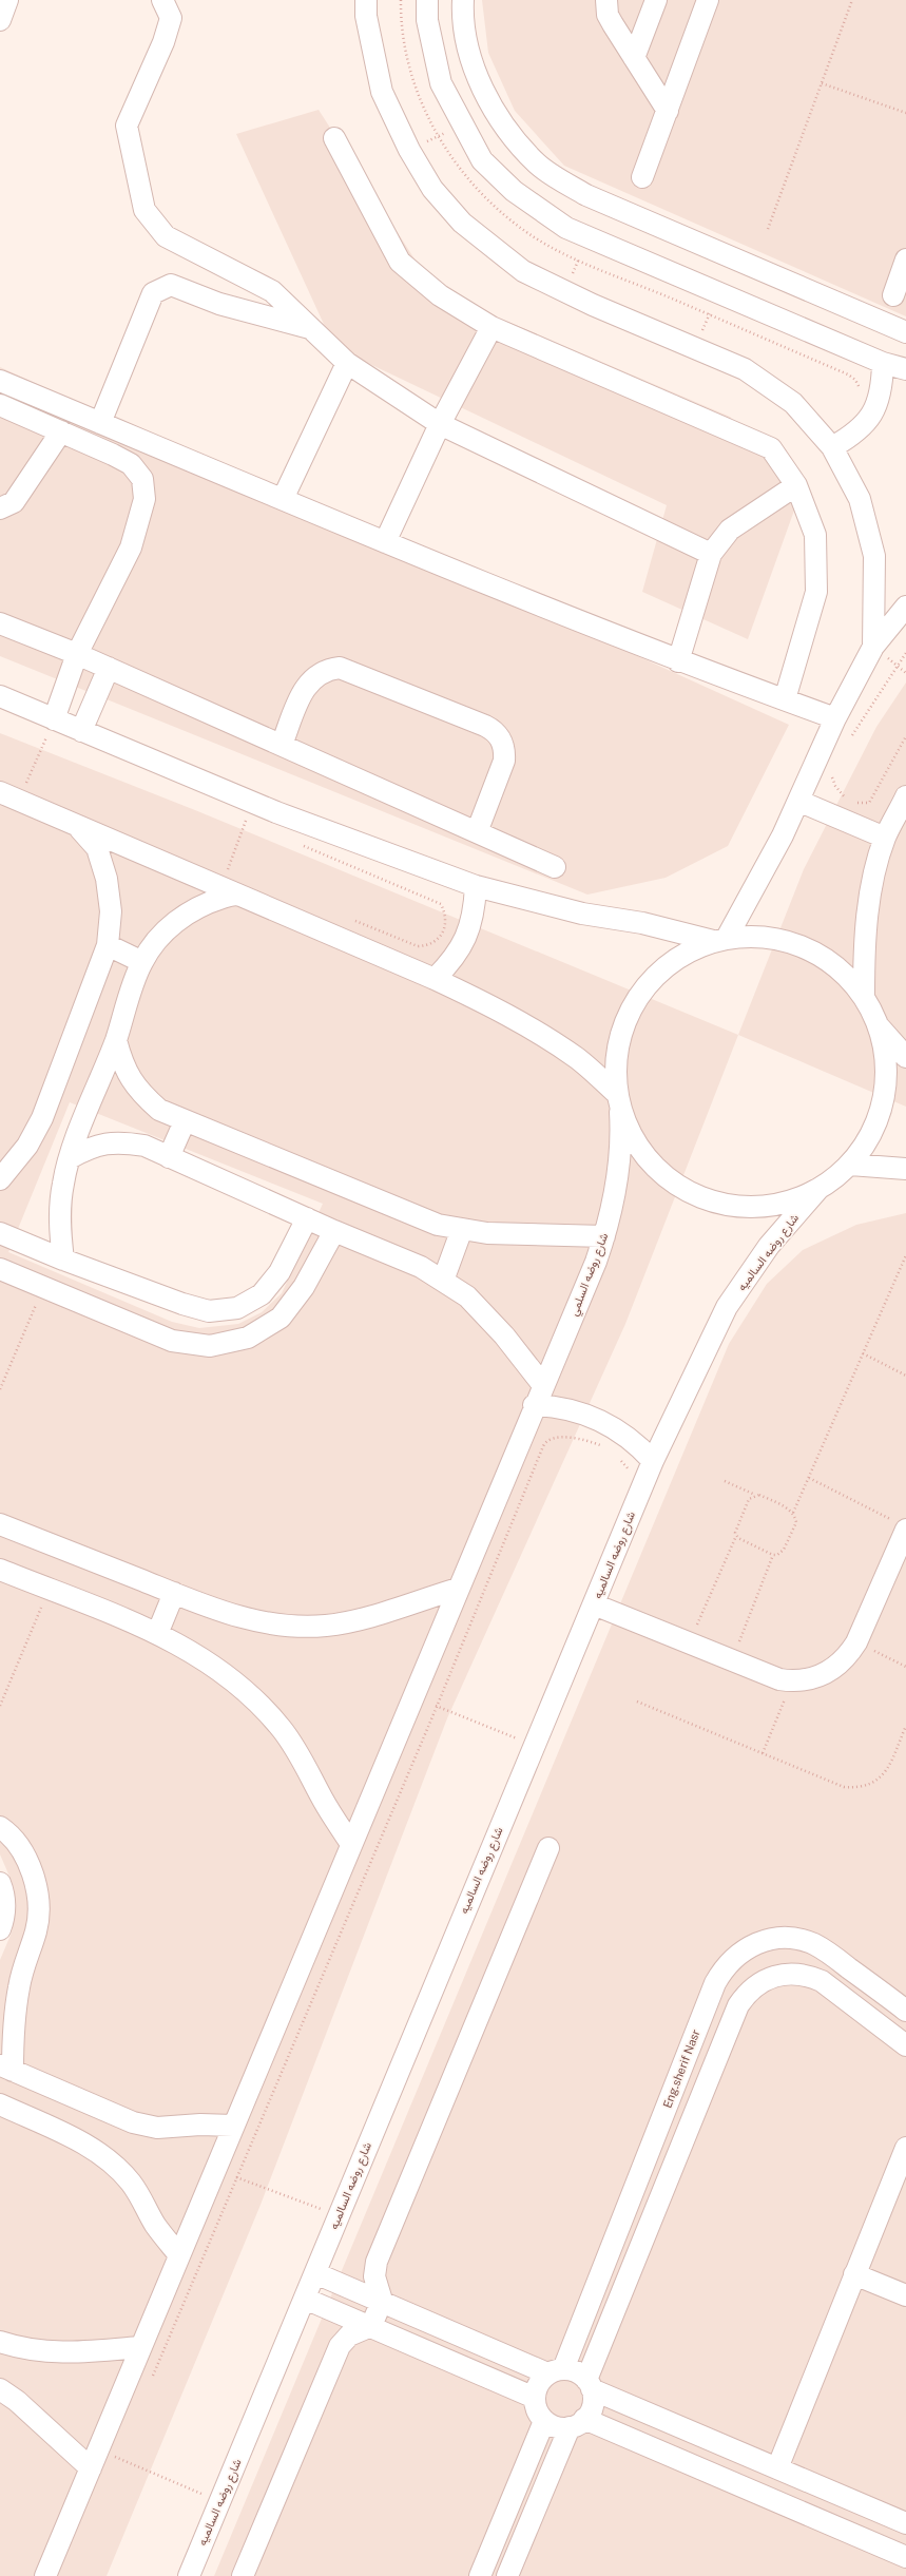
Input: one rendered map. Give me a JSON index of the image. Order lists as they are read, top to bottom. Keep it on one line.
{"streets":{"street":["شارع روضه السالميه","شارع روضه السلمي","Eng.sherif Nasr"]}}
